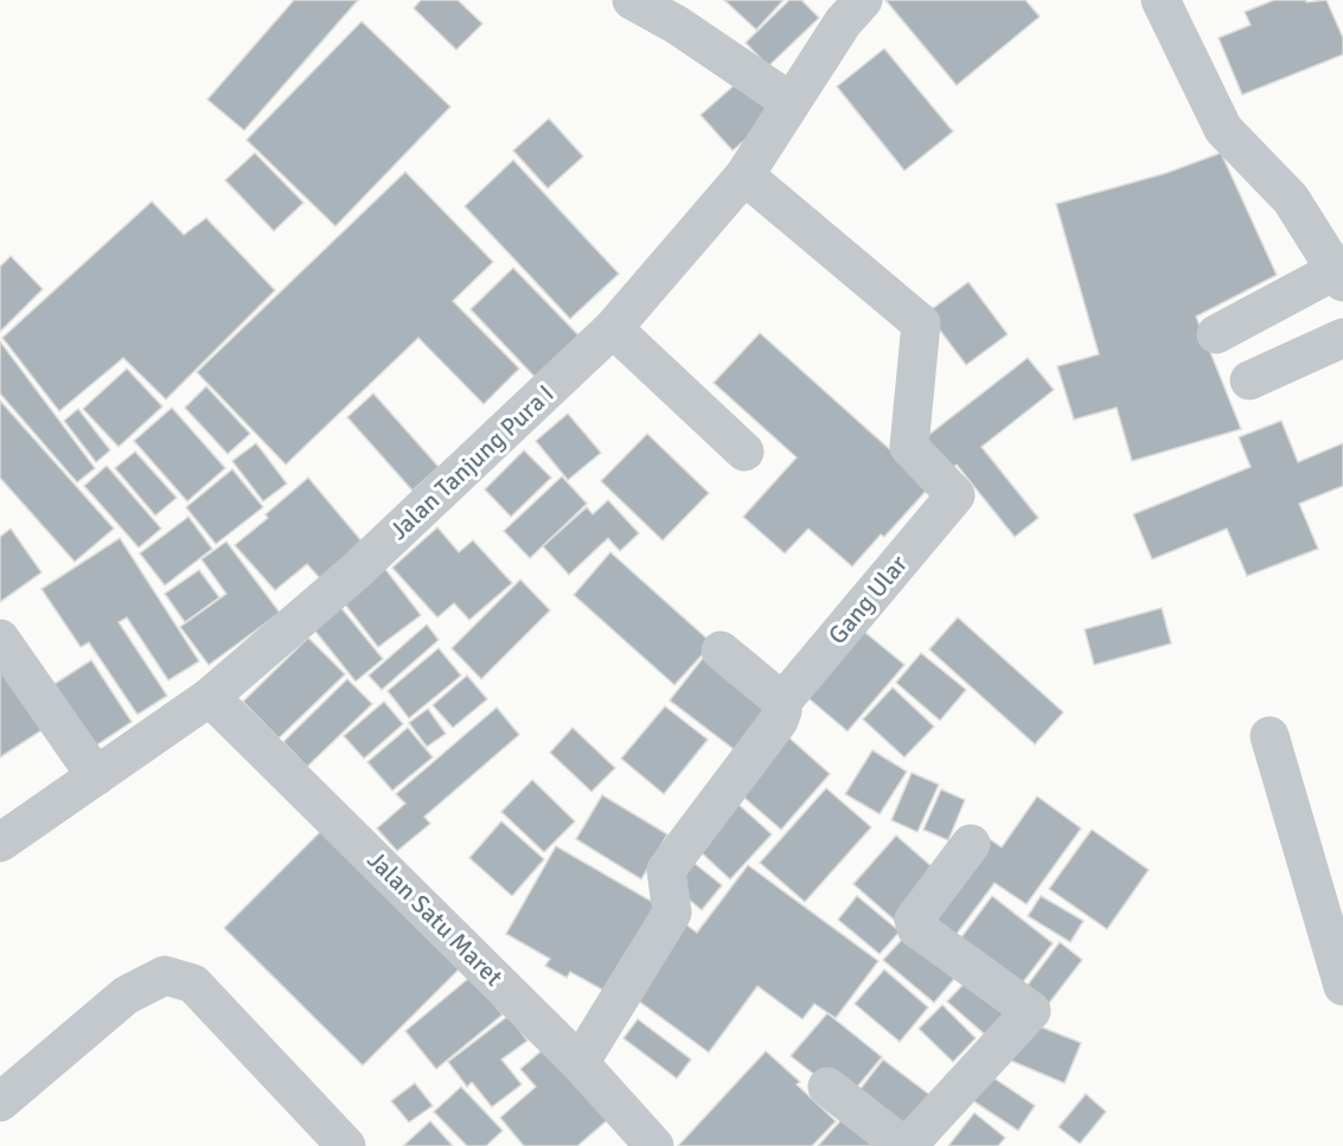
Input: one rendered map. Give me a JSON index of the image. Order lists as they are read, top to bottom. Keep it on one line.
{"streets":{"street":["Jalan Tanjung Pura I","Gang Ular","Jalan Satu Maret"]},"crossings":[["Jalan Tanjung Pura I","Gang Ular"],["Jalan Tanjung Pura I","Jalan Satu Maret"],["Gang Ular","Jalan Satu Maret"]]}
